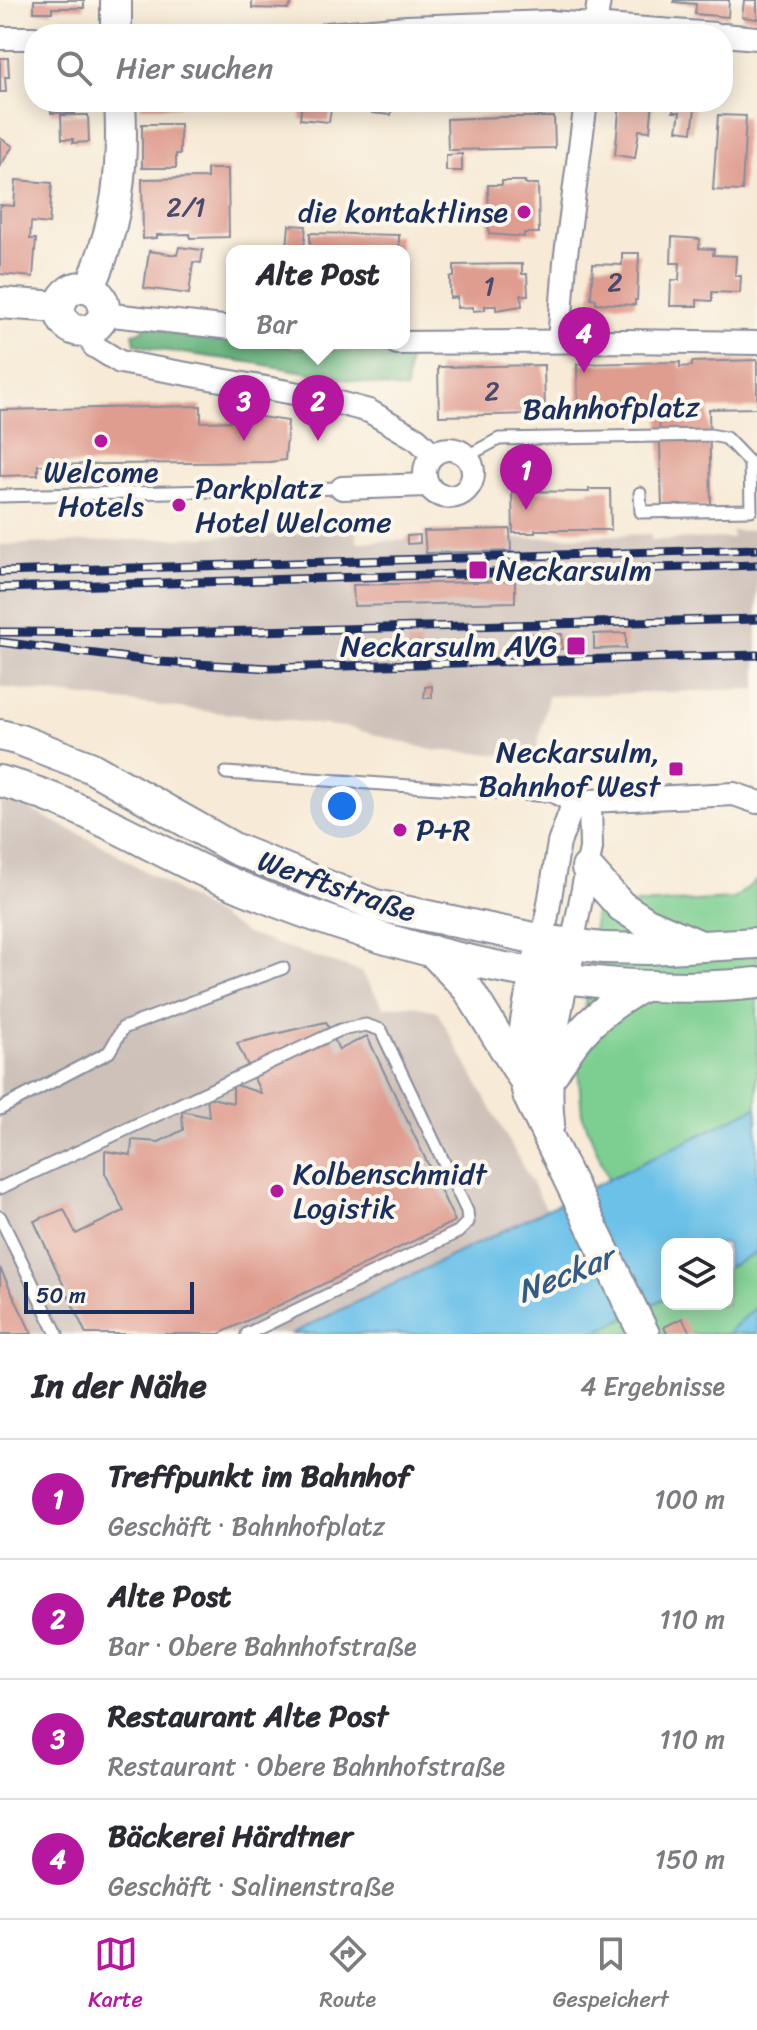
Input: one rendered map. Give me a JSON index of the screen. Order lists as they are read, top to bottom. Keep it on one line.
{"streets":{"main road":["Werftstraße"],"street":["Bahnhofplatz"]},"water":["Neckar"],"places":{"other":["die kontaktlinse","Welcome Hotels","Parkplatz Hotel Welcome","P+R","Kolbenschmidt Logistik"],"transit":["Neckarsulm","Neckarsulm AVG","Neckarsulm, Bahnhof West"]},"house_numbers":["2/1","2","1","2"],"scale_bar":"50 m","page":{"search":"Hier suchen","popup":["Alte Post","Bar"],"pins":["4","2","3","1"],"scale":"50 m","heading":["In der Nähe","4 Ergebnisse"],"list":[{"mark":"1","name":"Treffpunkt im Bahnhof","note":"Geschäft · Bahnhofplatz","value":"100 m"},{"mark":"2","name":"Alte Post","note":"Bar · Obere Bahnhofstraße","value":"110 m"},{"mark":"3","name":"Restaurant Alte Post","note":"Restaurant · Obere Bahnhofstraße","value":"110 m"},{"mark":"4","name":"Bäckerei Härdtner","note":"Geschäft · Salinenstraße","value":"150 m"}],"nav":["Karte","Route","Gespeichert"]}}
